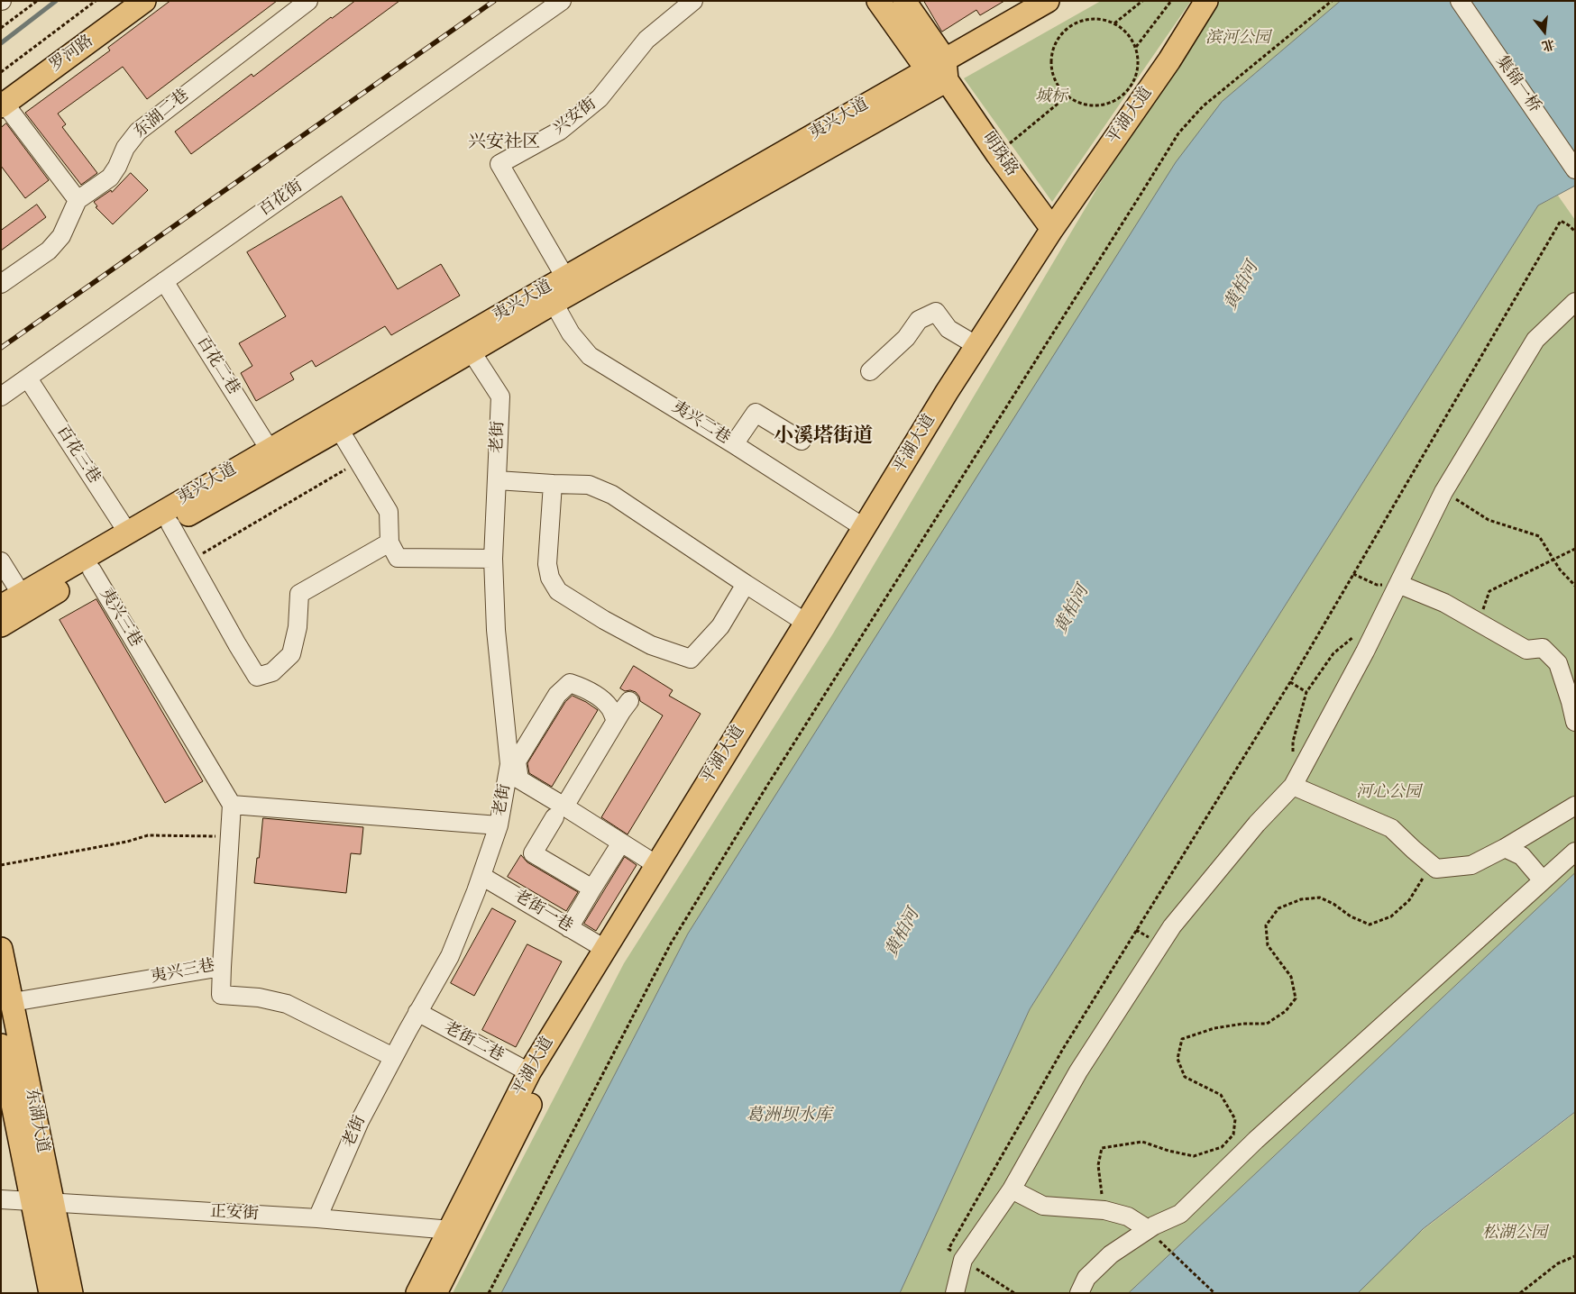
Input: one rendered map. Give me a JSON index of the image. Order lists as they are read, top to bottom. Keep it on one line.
{"streets":{"main road":["罗河路","平湖大道","夷兴大道","明珠路","东湖大道"],"street":["集锦一桥","东湖二巷","兴安街","百花街","百花二巷","夷兴二巷","老街","百花三巷","夷兴三巷","老街一巷","老街二巷","正安街"]},"crossings":[["平湖大道","明珠路"],["平湖大道","夷兴二巷"],["平湖大道","老街一巷"],["平湖大道","老街二巷"],["平湖大道","正安街"],["兴安街","夷兴大道"],["夷兴大道","明珠路"],["夷兴大道","百花二巷"],["夷兴大道","夷兴二巷"],["夷兴大道","老街"],["夷兴大道","百花三巷"],["夷兴大道","夷兴三巷"],["百花街","百花二巷"],["百花街","百花三巷"],["老街","老街一巷"],["老街","老街二巷"],["老街","正安街"],["夷兴三巷","东湖大道"],["东湖大道","正安街"]],"districts":["兴安社区","小溪塔街道"],"water":["黄柏河","葛洲坝水库"],"parks":["滨河公园","城标","河心公园","松湖公园"],"north":"bottom"}
